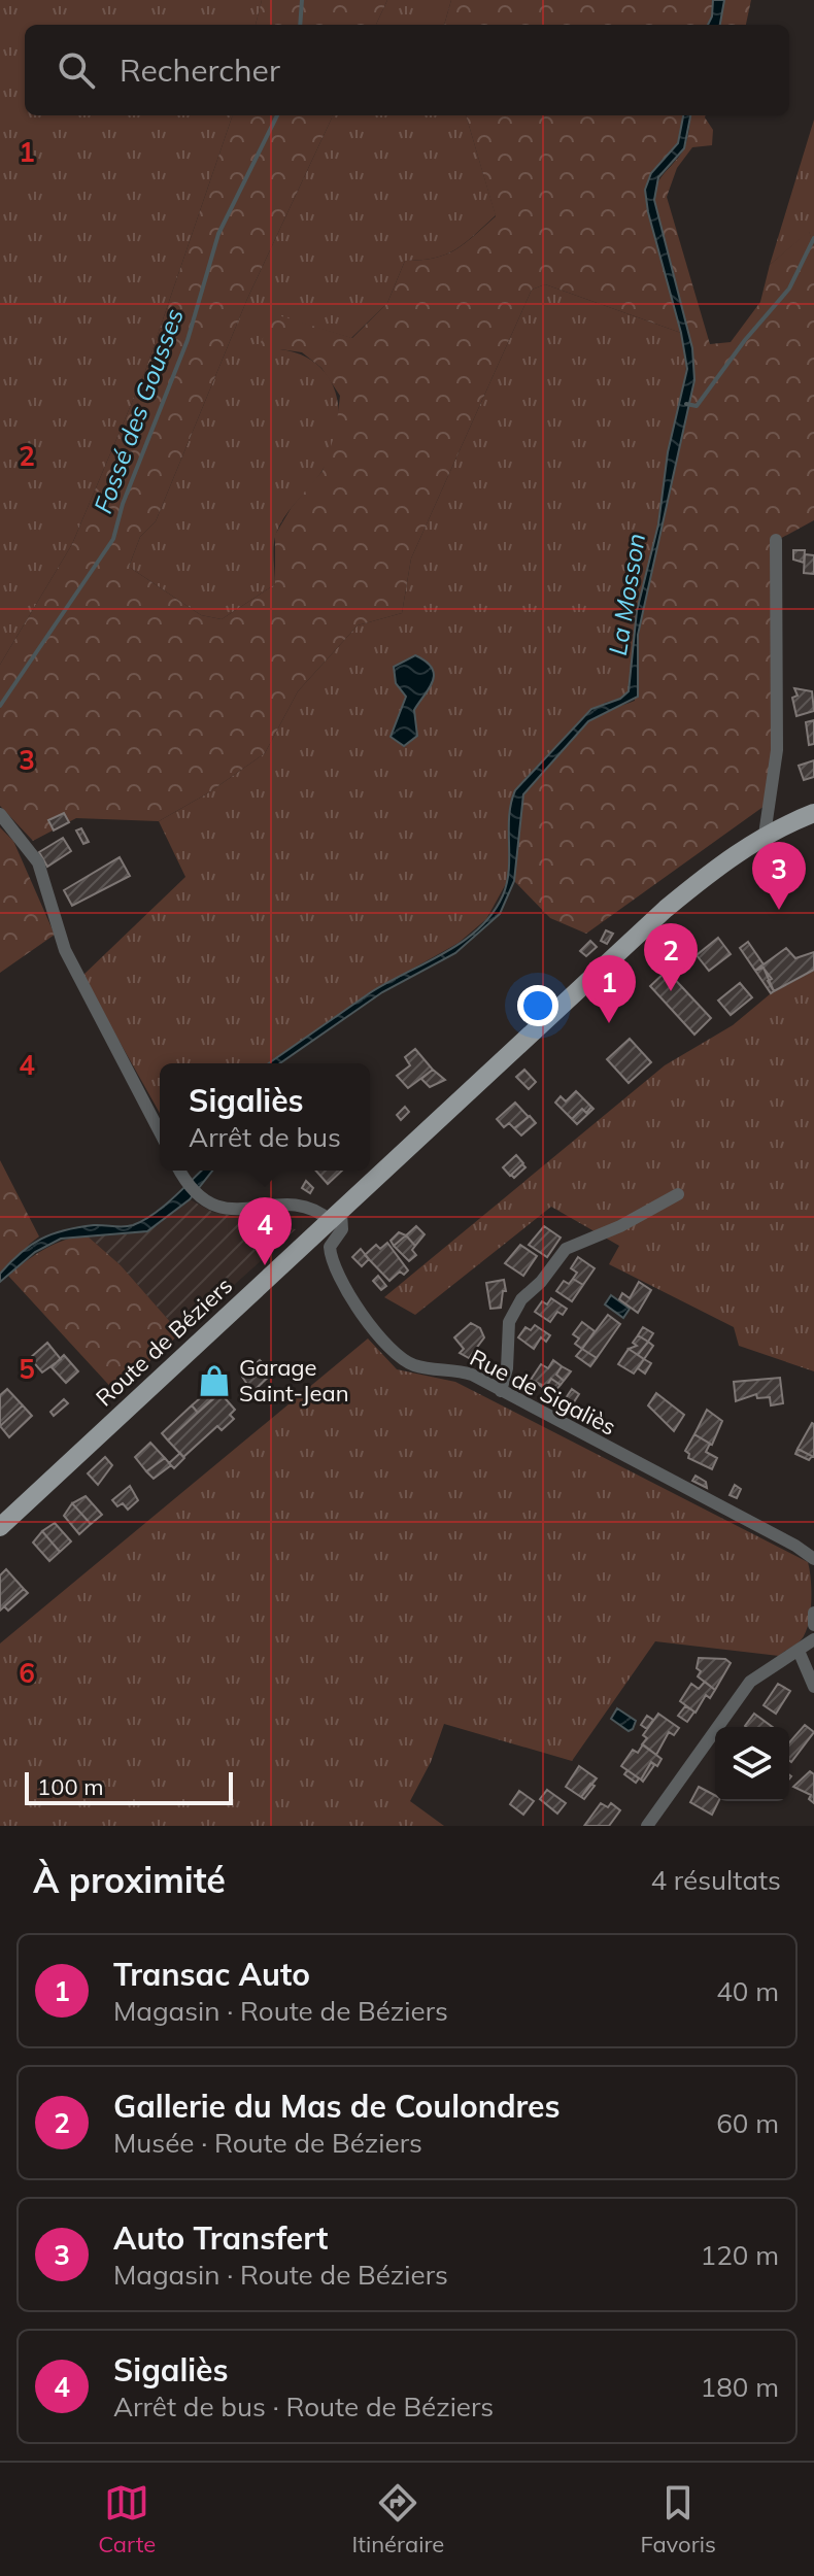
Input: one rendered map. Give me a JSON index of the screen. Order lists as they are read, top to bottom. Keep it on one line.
{"streets":{"main road":["Route de Béziers"],"street":["Rue de Sigaliès"]},"crossings":[["Route de Béziers","Rue de Sigaliès"]],"water":["Fossé des Gousses","La Mosson"],"places":{"shop":["Garage Saint-Jean"]},"scale_bar":"100 m","page":{"search":"Rechercher","pins":["3","2","1","4"],"popup":["Sigaliès","Arrêt de bus"],"scale":"100 m","heading":["À proximité","4 résultats"],"list":[{"mark":"1","name":"Transac Auto","note":"Magasin · Route de Béziers","value":"40 m"},{"mark":"2","name":"Gallerie du Mas de Coulondres","note":"Musée · Route de Béziers","value":"60 m"},{"mark":"3","name":"Auto Transfert","note":"Magasin · Route de Béziers","value":"120 m"},{"mark":"4","name":"Sigaliès","note":"Arrêt de bus · Route de Béziers","value":"180 m"}],"nav":["Carte","Itinéraire","Favoris"]},"grid":{"rows":["1","2","3","4","5","6"]}}
